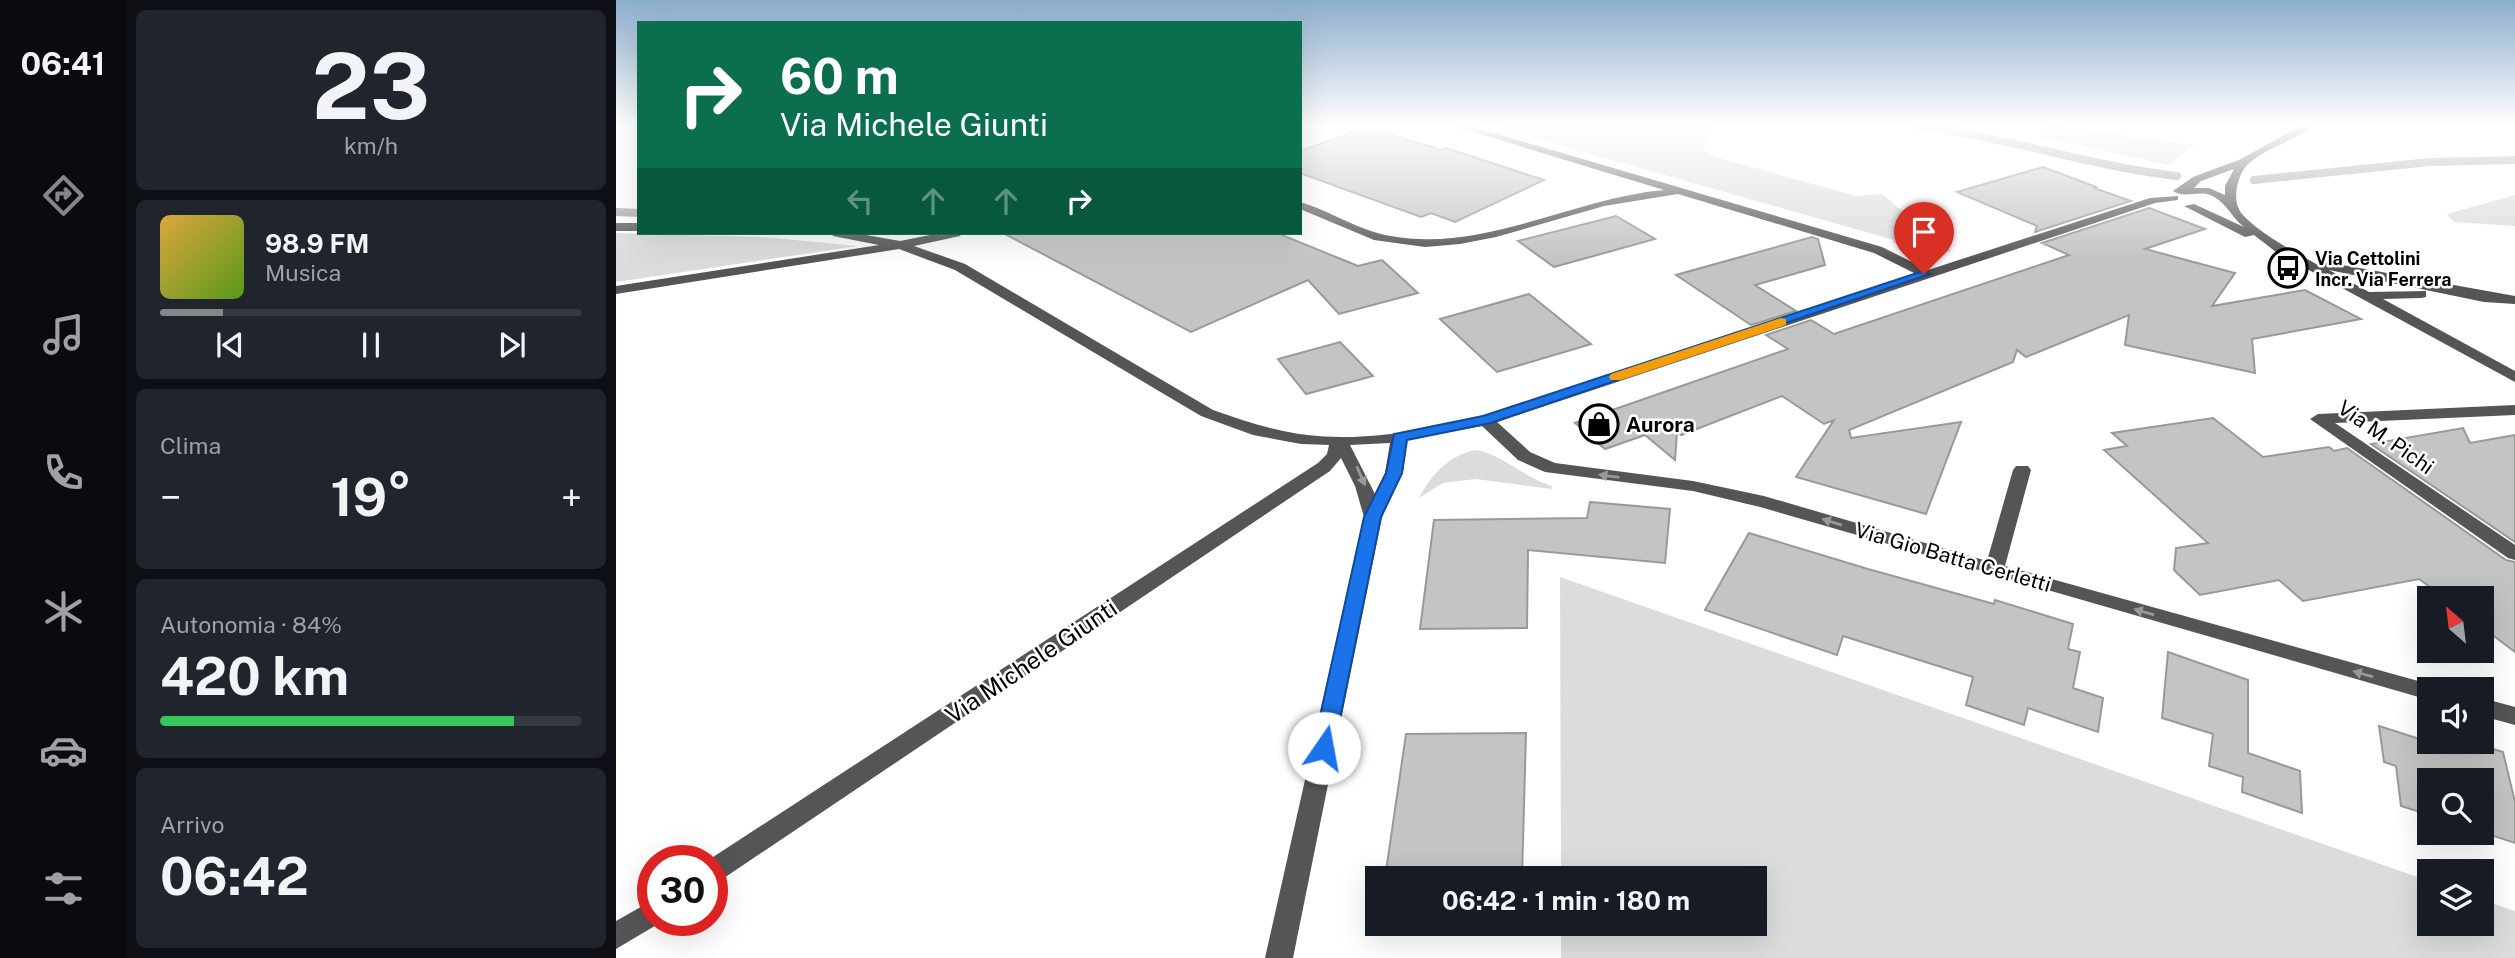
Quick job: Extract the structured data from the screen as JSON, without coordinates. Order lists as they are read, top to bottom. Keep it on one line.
{"streets":{"street":["Via M. Pichi","Via Gio Batta Cerletti","Via Michele Giunti"]},"one_way":["Via Gio Batta Cerletti"],"places":{"bus stop":["Via Cettolini Incr. Via Ferrera"],"shop":["Aurora"]},"north":"top left","page":{"tabs":"06:41","tile":[["23","km/h"],"Clima",["Autonomia · 84%","420 km"],["Arrivo","06:42"]],"turn":["60 m","Via Michele Giunti"],"song":["98.9 FM","Musica"],"heat":["−","19°","+"],"limit":"30","trip":"06:42 · 1 min · 180 m"}}
